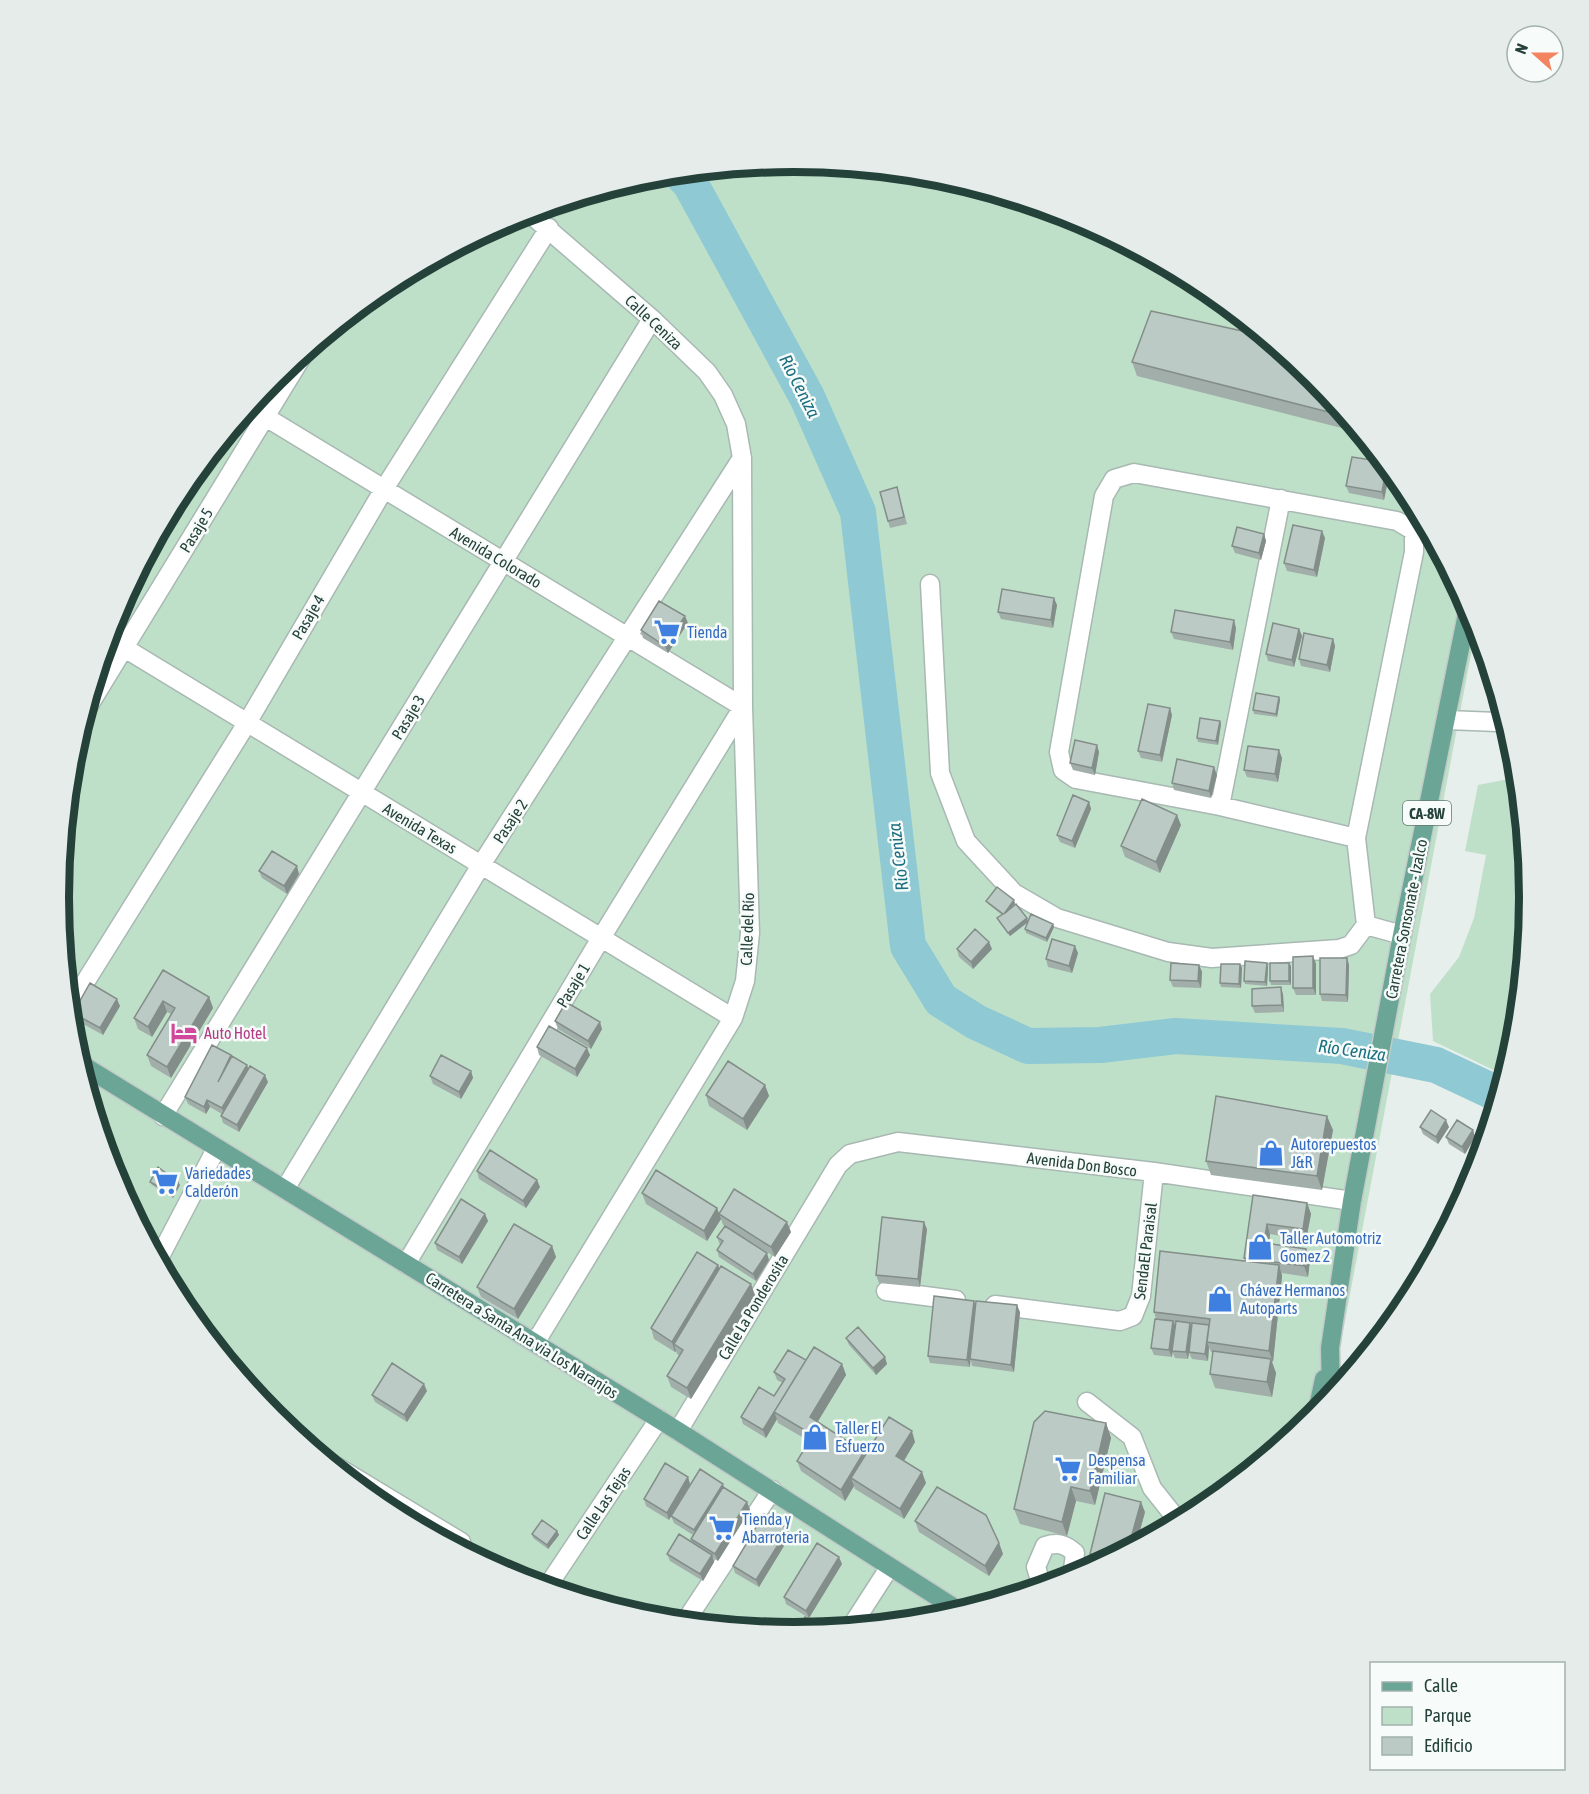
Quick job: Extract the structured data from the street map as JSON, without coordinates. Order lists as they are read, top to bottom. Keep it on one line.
{"streets":{"main road":["CA-8W","Carretera Sonsonate - Izalco","Carretera a Santa Ana via Los Naranjos"],"street":["Calle Ceniza","Pasaje 5","Avenida Colorado","Pasaje 4","Pasaje 3","Pasaje 2","Avenida Texas","Calle del Río","Pasaje 1","Avenida Don Bosco","SendaEl Paraisal","Calle La Ponderosita","Calle Las Tejas"]},"crossings":[["Calle Ceniza","Pasaje 4"],["Calle Ceniza","Pasaje 3"],["Calle Ceniza","Pasaje 2"],["Calle Ceniza","Calle del Río"],["Pasaje 5","Avenida Colorado"],["Pasaje 5","Avenida Texas"],["Avenida Colorado","Pasaje 4"],["Avenida Colorado","Pasaje 3"],["Avenida Colorado","Pasaje 2"],["Avenida Colorado","Calle del Río"],["Avenida Colorado","Pasaje 1"],["Pasaje 4","Avenida Texas"],["Pasaje 3","Avenida Texas"],["Pasaje 3","Carretera a Santa Ana via Los Naranjos"],["Pasaje 2","Avenida Texas"],["Pasaje 2","Calle del Río"],["Pasaje 2","Carretera a Santa Ana via Los Naranjos"],["Avenida Texas","Calle del Río"],["Avenida Texas","Pasaje 1"],["Carretera Sonsonate - Izalco","Avenida Don Bosco"],["Calle del Río","Pasaje 1"],["Calle del Río","Carretera a Santa Ana via Los Naranjos"],["Pasaje 1","Carretera a Santa Ana via Los Naranjos"],["Avenida Don Bosco","SendaEl Paraisal"],["Avenida Don Bosco","Calle La Ponderosita"],["Calle La Ponderosita","Carretera a Santa Ana via Los Naranjos"],["Carretera a Santa Ana via Los Naranjos","Calle Las Tejas"]],"water":["Río Ceniza"],"places":{"supermarket":["Tienda","Variedades Calderón","Despensa Familiar","Tienda y Abarroteria"],"hotel":["Auto Hotel"],"shop":["Autorepuestos J&R","Taller Automotriz Gomez 2","Chávez Hermanos Autoparts","Taller El Esfuerzo"]},"legend":["Calle","Parque","Edificio"],"north":"left"}
